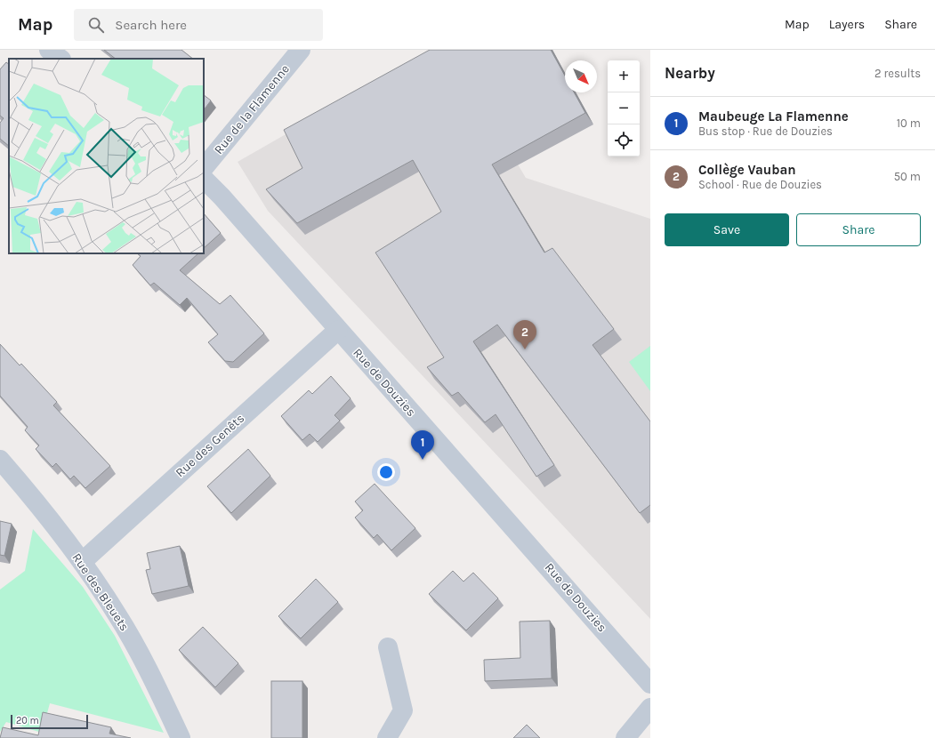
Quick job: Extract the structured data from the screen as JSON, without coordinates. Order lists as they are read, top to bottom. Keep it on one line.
{"streets":{"street":["Rue de la Flamenne","Rue de Douzies","Rue des Genêts","Rue des Bleuets"]},"crossings":[["Rue de Douzies","Rue des Genêts"],["Rue des Genêts","Rue des Bleuets"]],"scale_bar":"20 m","north":"bottom right","page":{"header":"Map","search":"Search here","nav":["Map","Layers","Share"],"heading":["Nearby","2 results"],"map_buttons":["+","−"],"list":[{"mark":"1","name":"Maubeuge La Flamenne","note":"Bus stop · Rue de Douzies","value":"10 m"},{"mark":"2","name":"Collège Vauban","note":"School · Rue de Douzies","value":"50 m"}],"buttons":["Save","Share"],"pins":["2","1"],"scale":"20 m"}}
